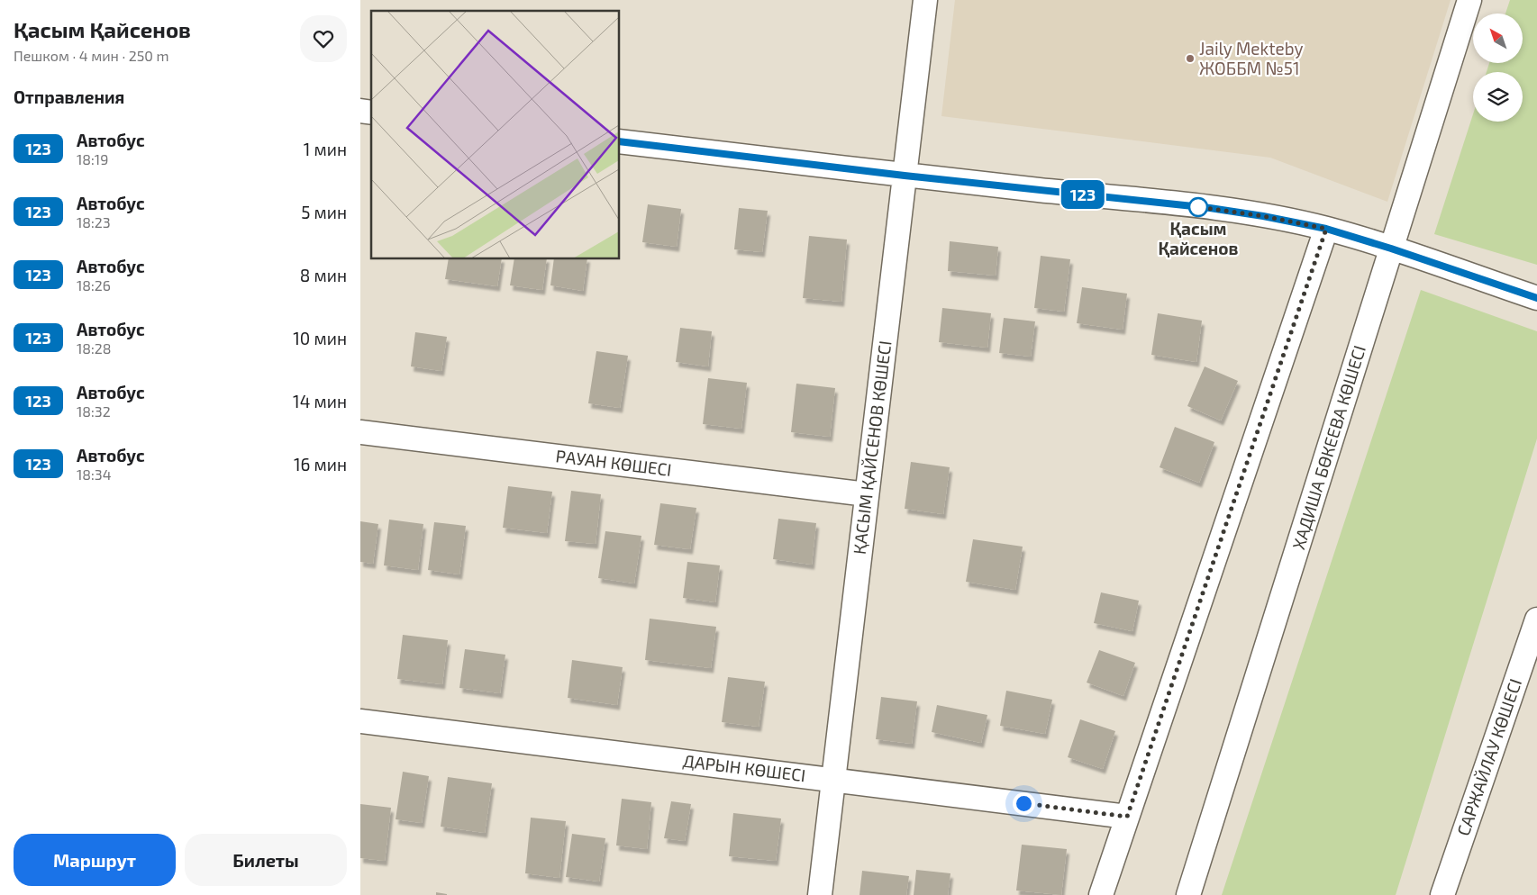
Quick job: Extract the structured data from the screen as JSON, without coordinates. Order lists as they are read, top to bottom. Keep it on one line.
{"streets":{"street":["ҚАСЫМ ҚАЙСЕНОВ КӨШЕСІ","ХАДИША БӨКЕЕВА КӨШЕСІ","РАУАН КӨШЕСІ","САРЖАЙЛАУ КӨШЕСІ","ДАРЫН КӨШЕСІ"]},"crossings":[["ҚАСЫМ ҚАЙСЕНОВ КӨШЕСІ","РАУАН КӨШЕСІ"],["ҚАСЫМ ҚАЙСЕНОВ КӨШЕСІ","ДАРЫН КӨШЕСІ"]],"places":["Jaily Mekteby ЖОББМ №51","Қасым Қайсенов"],"lines":["bus line 123"],"north":"top left","page":{"heading":[["Қасым Қайсенов","Пешком · 4 мин · 250 m"],"Отправления"],"on_map":"123","list":[{"mark":"123","name":"Автобус","note":"18:19","value":"1 мин"},{"mark":"123","name":"Автобус","note":"18:23","value":"5 мин"},{"mark":"123","name":"Автобус","note":"18:26","value":"8 мин"},{"mark":"123","name":"Автобус","note":"18:28","value":"10 мин"},{"mark":"123","name":"Автобус","note":"18:32","value":"14 мин"},{"mark":"123","name":"Автобус","note":"18:34","value":"16 мин"}],"buttons":["Маршрут","Билеты"]}}
